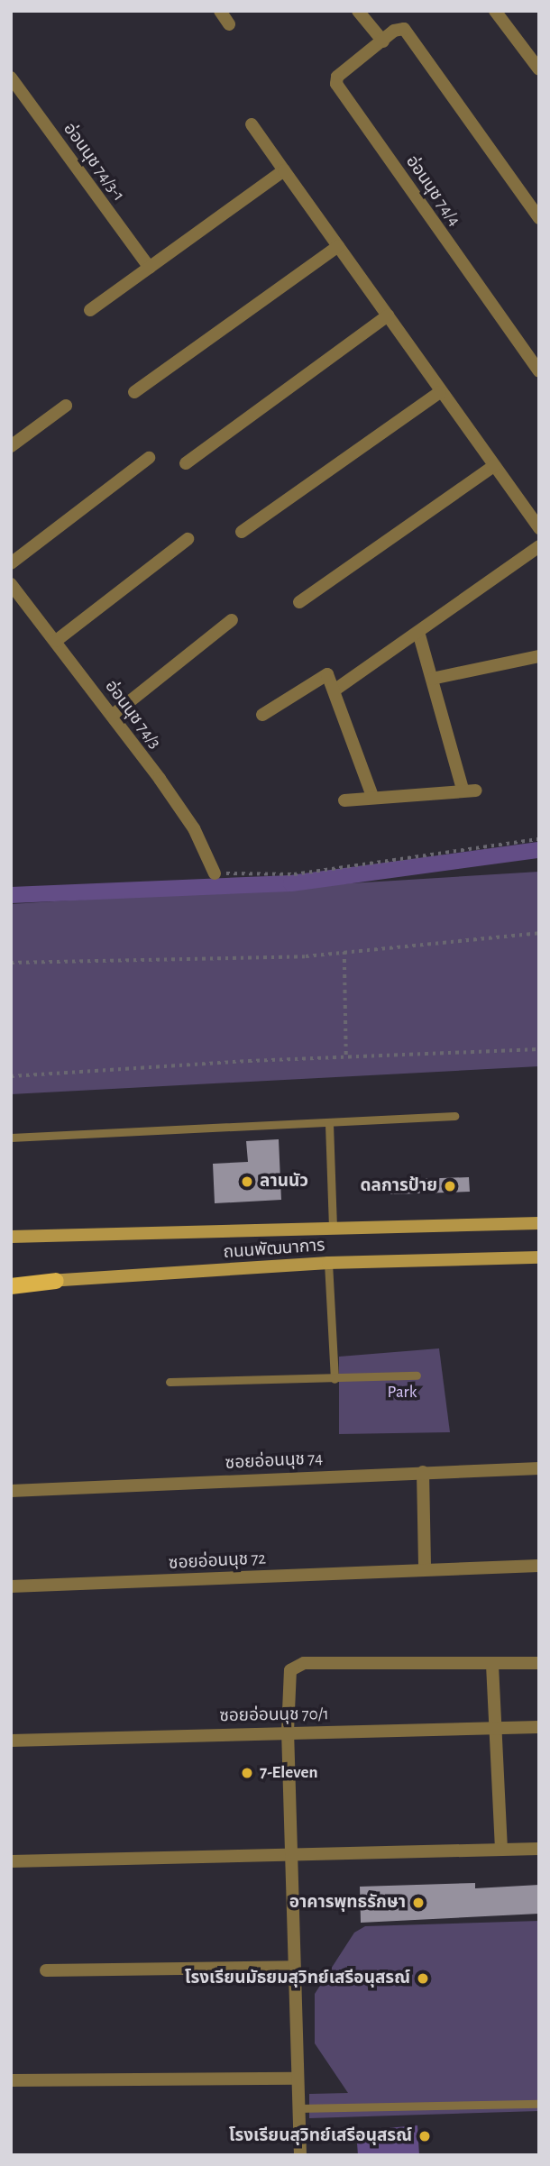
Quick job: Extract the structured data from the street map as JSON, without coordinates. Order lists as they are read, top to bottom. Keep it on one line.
{"streets":{"main road":["ถนนพัฒนาการ"],"street":["อ่อนนุช 74/3-1","อ่อนนุช 74/4","อ่อนนุช 74/3","ซอยอ่อนนุช 74","ซอยอ่อนนุช 72","ซอยอ่อนนุช 70/1"]},"parks":["Park"],"places":["ลานนัว","ดลการป้าย","7-Eleven","อาคารพุทธรักษา","โรงเรียนมัธยมสุวิทย์เสรีอนุสรณ์","โรงเรียนสุวิทย์เสรีอนุสรณ์"]}
